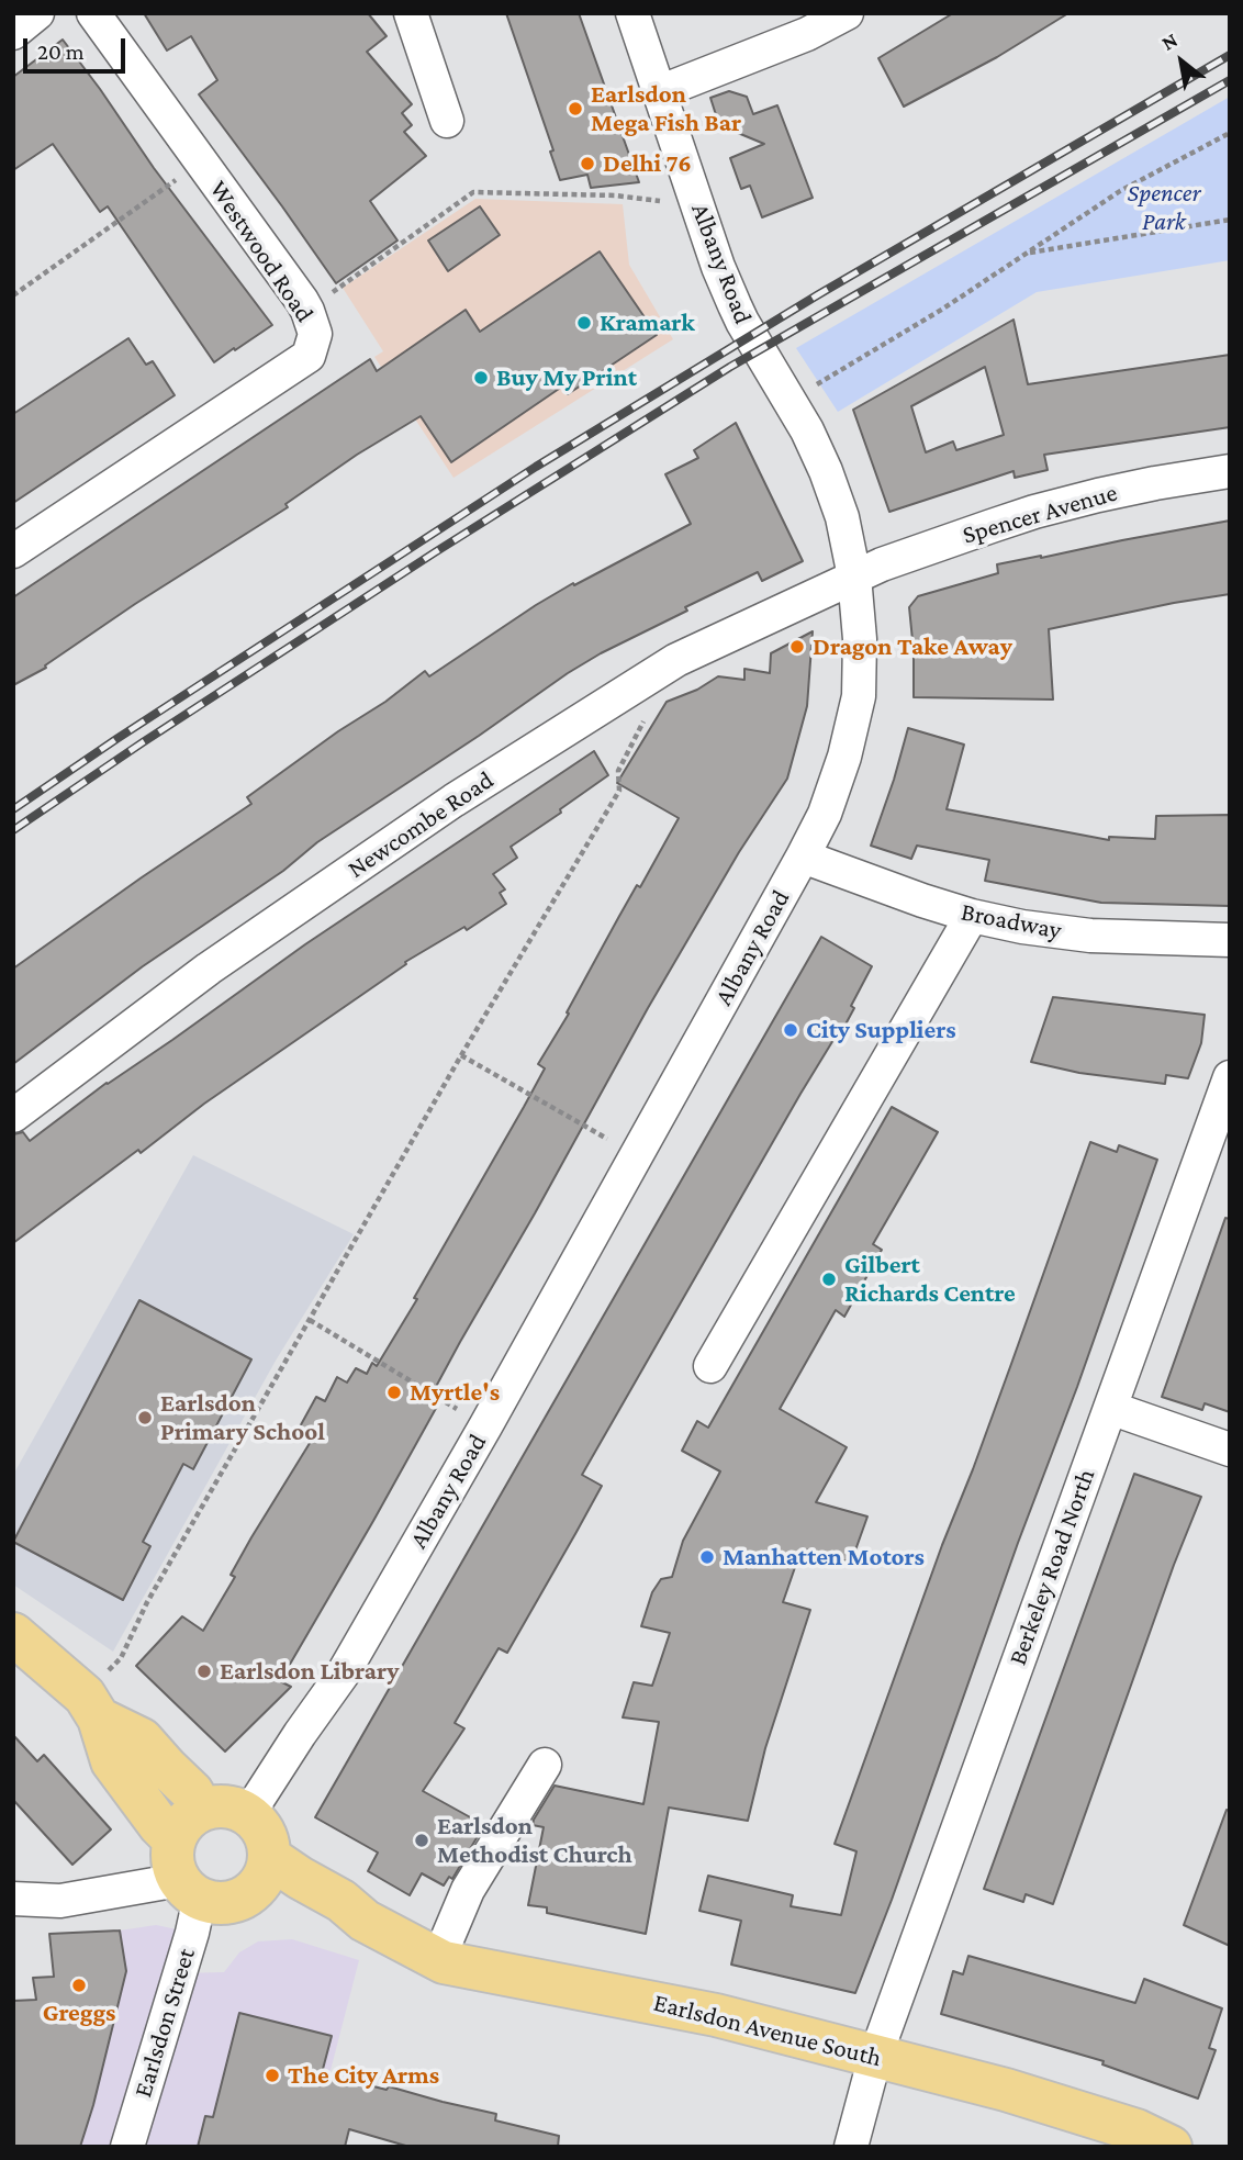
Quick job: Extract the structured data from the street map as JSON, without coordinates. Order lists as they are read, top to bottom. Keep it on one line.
{"streets":{"main road":["Earlsdon Avenue South"],"street":["Westwood Road","Albany Road","Spencer Avenue","Newcombe Road","Broadway","Berkeley Road North","Earlsdon Street"]},"crossings":[["Albany Road","Spencer Avenue"],["Albany Road","Newcombe Road"],["Albany Road","Broadway"],["Albany Road","Earlsdon Street"],["Albany Road","Earlsdon Avenue South"],["Spencer Avenue","Newcombe Road"],["Berkeley Road North","Earlsdon Avenue South"],["Earlsdon Street","Earlsdon Avenue South"]],"parks":["Spencer Park"],"places":["Earlsdon Mega Fish Bar","Delhi 76","Kramark","Buy My Print","Dragon Take Away","City Suppliers","Gilbert Richards Centre","Myrtle's","Earlsdon Primary School","Manhatten Motors","Earlsdon Library","Earlsdon Methodist Church","Greggs","The City Arms"],"scale_bar":"20 m","north":"top left"}
